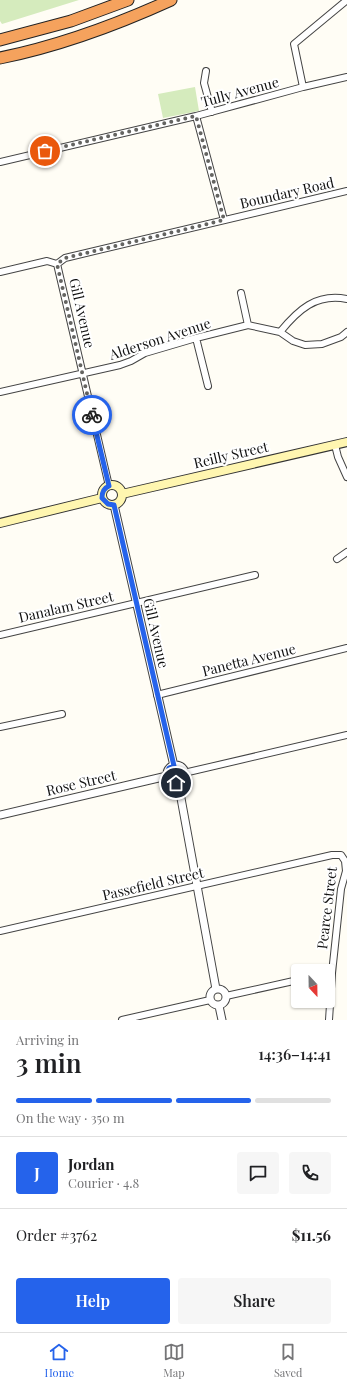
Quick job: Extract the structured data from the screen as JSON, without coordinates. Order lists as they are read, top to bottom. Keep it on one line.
{"streets":{"main road":["Reilly Street"],"street":["Tully Avenue","Boundary Road","Gill Avenue","Alderson Avenue","Danalam Street","Panetta Avenue","Rose Street","Passefield Street","Pearce Street"]},"crossings":[["Boundary Road","Gill Avenue"],["Gill Avenue","Alderson Avenue"],["Gill Avenue","Reilly Street"],["Gill Avenue","Danalam Street"],["Gill Avenue","Panetta Avenue"],["Gill Avenue","Rose Street"],["Passefield Street","Pearce Street"]],"north":"bottom","page":{"heading":["3 min","Arriving in","14:36–14:41"],"panel":["Jordan","Courier · 4.8","Order #3762","$11.56"],"bar":"On the way · 350 m","round":"J","buttons":["Help","Share"],"tabs":["Home","Map","Saved"]}}
